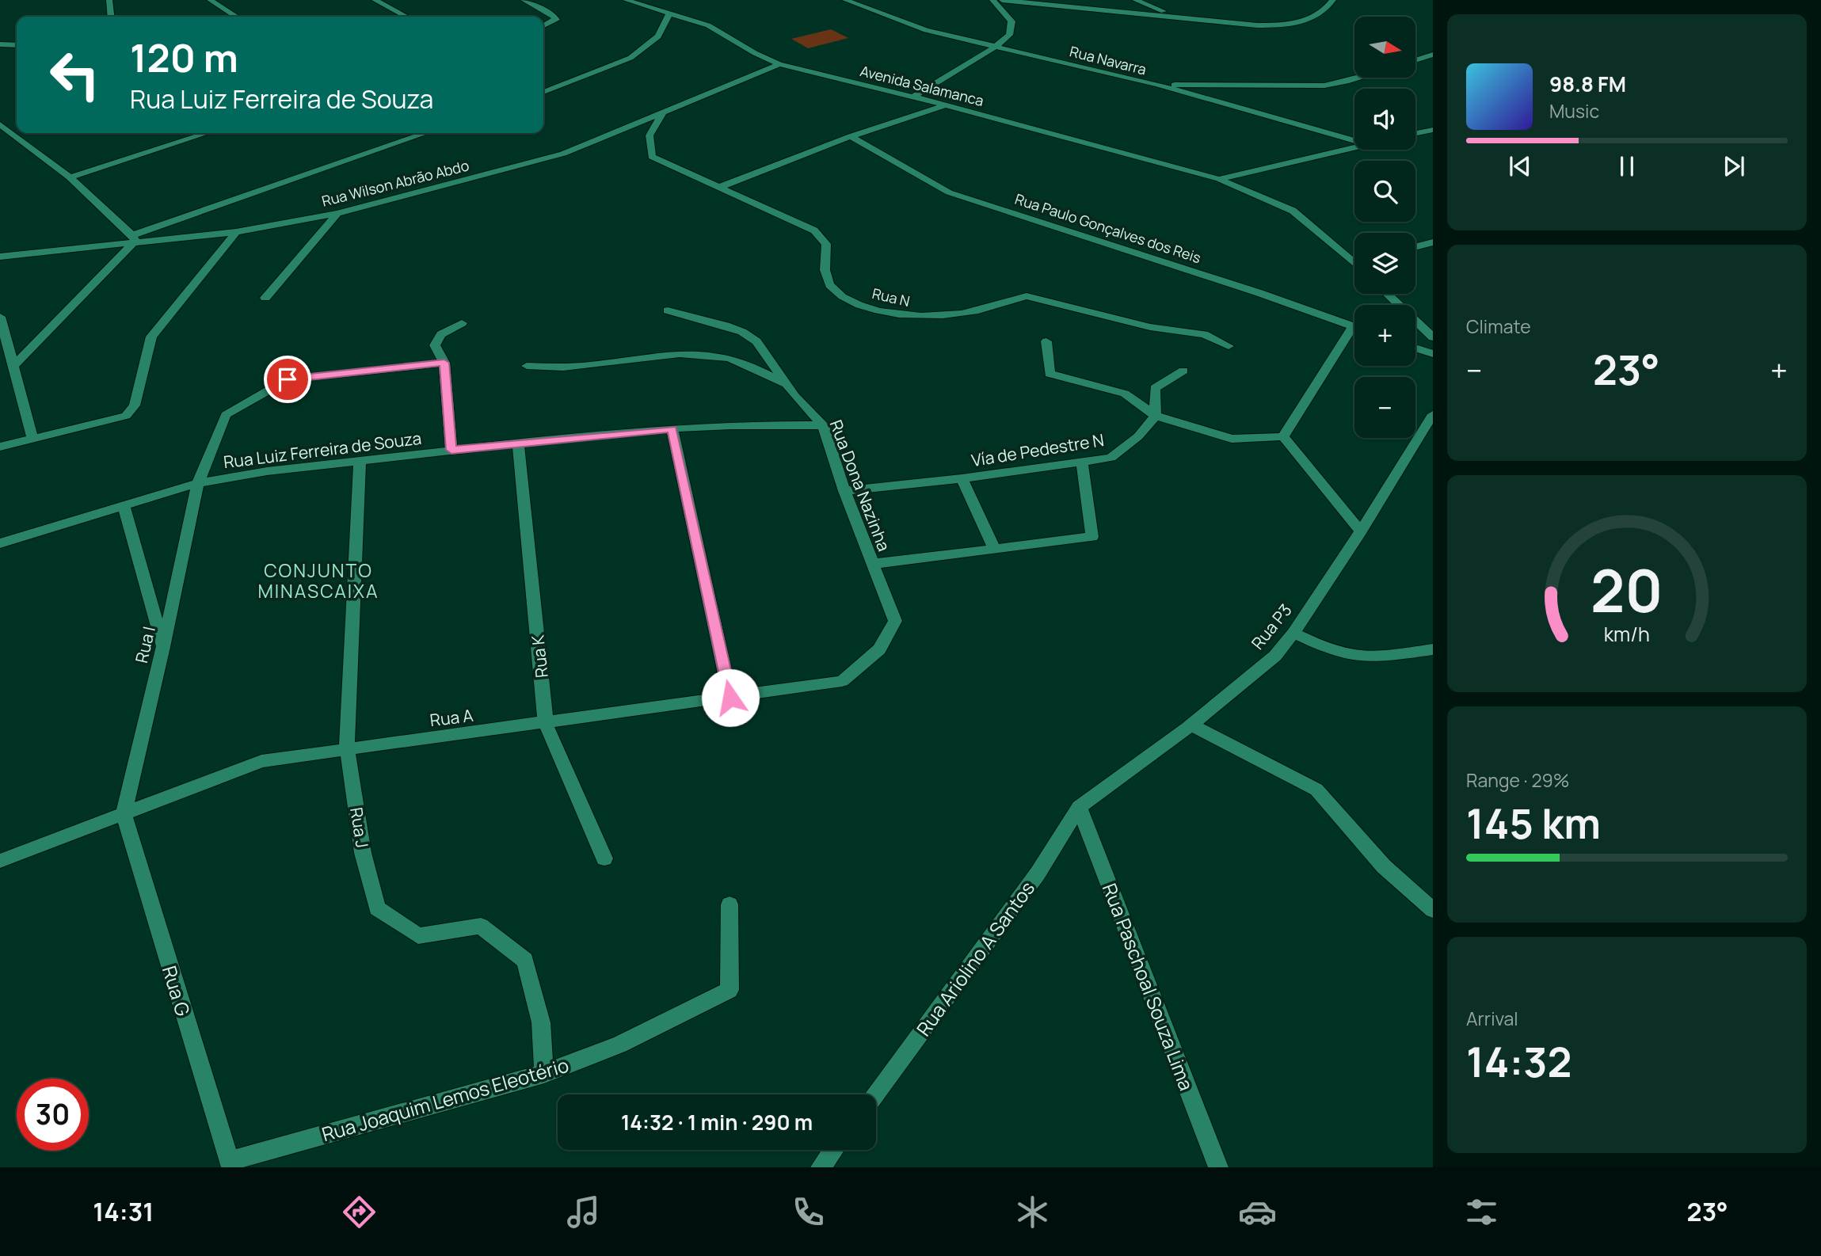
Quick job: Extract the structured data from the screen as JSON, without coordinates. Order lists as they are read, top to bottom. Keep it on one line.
{"streets":{"street":["Rua Navarra","Avenida Salamanca","Rua Wilson Abrão Abdo","Rua Paulo Gonçalves dos Reis","Rua N","Rua Luiz Ferreira de Souza","Vía de Pedestre N","Rua Dona Nazinha","Rua P3","Rua I","Rua K","Rua A","Rua J","Rua Ariolino A Santos","Rua Paschoal Souza Lima","Rua G","Rua Joaquim Lemos Eleotério"]},"crossings":[["Avenida Salamanca","Rua Wilson Abrão Abdo"],["Rua Wilson Abrão Abdo","Rua N"],["Rua Luiz Ferreira de Souza","Rua Dona Nazinha"],["Rua Luiz Ferreira de Souza","Rua I"],["Rua Luiz Ferreira de Souza","Rua K"],["Rua Luiz Ferreira de Souza","Rua J"],["Vía de Pedestre N","Rua Dona Nazinha"],["Rua Dona Nazinha","Rua A"],["Rua P3","Rua Ariolino A Santos"],["Rua P3","Rua Paschoal Souza Lima"],["Rua I","Rua A"],["Rua I","Rua G"],["Rua K","Rua A"],["Rua A","Rua J"],["Rua A","Rua G"],["Rua J","Rua Joaquim Lemos Eleotério"],["Rua Ariolino A Santos","Rua Paschoal Souza Lima"],["Rua G","Rua Joaquim Lemos Eleotério"]],"districts":["CONJUNTO MINASCAIXA"],"north":"right","page":{"map_buttons":["+","−"],"turn":["120 m","Rua Luiz Ferreira de Souza"],"song":["98.8 FM","Music"],"tile":["Climate",["Range · 29%","145 km"],["Arrival","14:32"]],"heat":["−","23°","+"],"limit":"30","trip":"14:32 · 1 min · 290 m","tabs":["14:31","23°"],"gauge":["20","km/h"]}}
